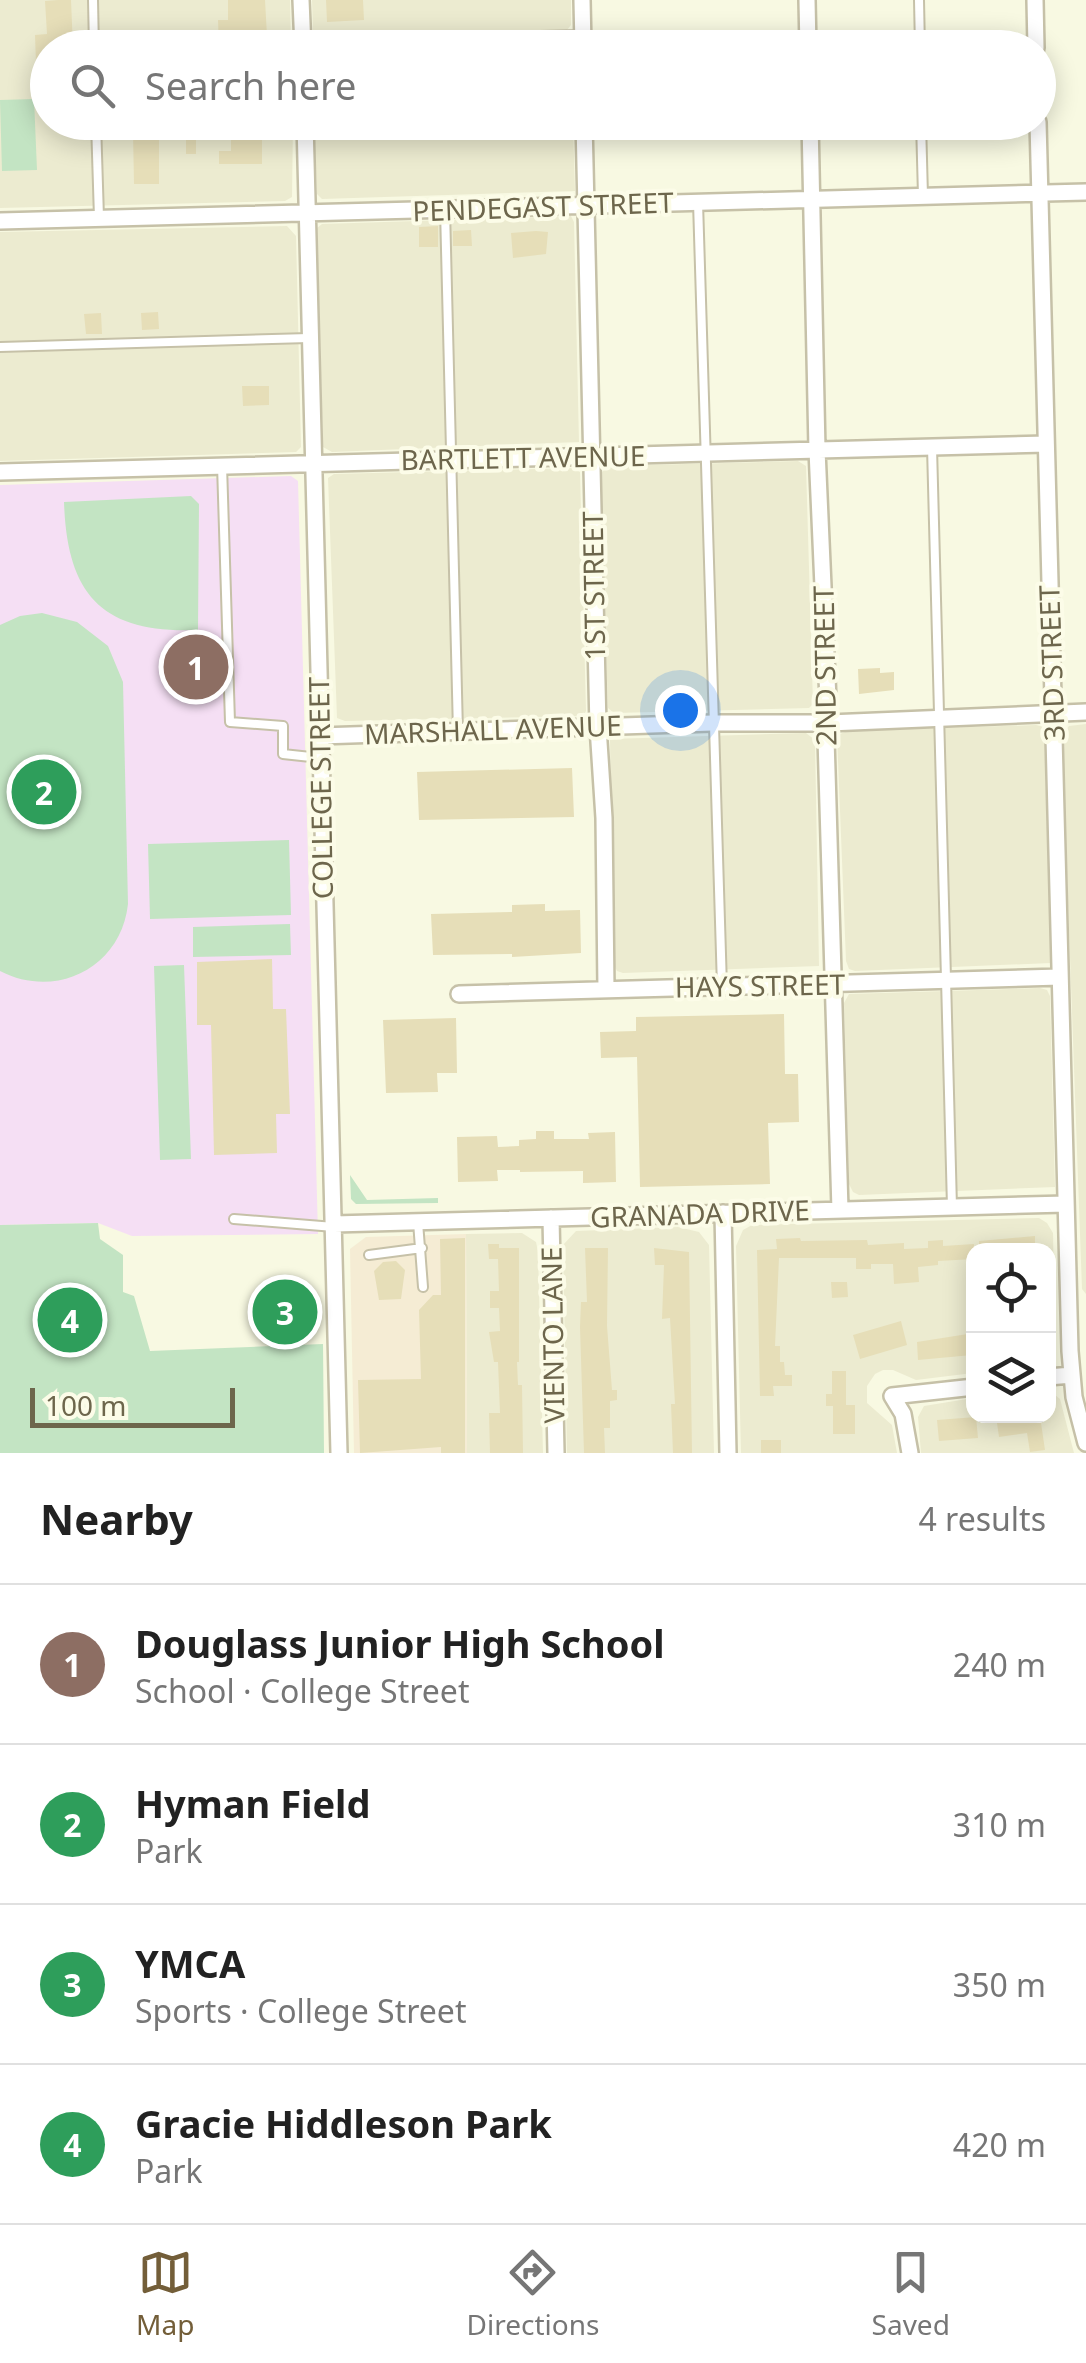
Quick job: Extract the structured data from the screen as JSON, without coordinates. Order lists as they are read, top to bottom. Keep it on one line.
{"streets":{"street":["PENDEGAST STREET","BARTLETT AVENUE","1ST STREET","3RD STREET","2ND STREET","MARSHALL AVENUE","COLLEGE STREET","HAYS STREET","GRANADA DRIVE","VIENTO LANE"]},"crossings":[["PENDEGAST STREET","1ST STREET"],["PENDEGAST STREET","3RD STREET"],["PENDEGAST STREET","2ND STREET"],["PENDEGAST STREET","COLLEGE STREET"],["BARTLETT AVENUE","1ST STREET"],["BARTLETT AVENUE","3RD STREET"],["BARTLETT AVENUE","2ND STREET"],["BARTLETT AVENUE","COLLEGE STREET"],["1ST STREET","MARSHALL AVENUE"],["1ST STREET","HAYS STREET"],["3RD STREET","MARSHALL AVENUE"],["3RD STREET","HAYS STREET"],["3RD STREET","GRANADA DRIVE"],["2ND STREET","MARSHALL AVENUE"],["2ND STREET","HAYS STREET"],["2ND STREET","GRANADA DRIVE"],["MARSHALL AVENUE","COLLEGE STREET"],["COLLEGE STREET","GRANADA DRIVE"],["GRANADA DRIVE","VIENTO LANE"]],"scale_bar":"100 m","page":{"search":"Search here","pins":["1","2","3","4"],"scale":"100 m","heading":["Nearby","4 results"],"list":[{"mark":"1","name":"Douglass Junior High School","note":"School · College Street","value":"240 m"},{"mark":"2","name":"Hyman Field","note":"Park","value":"310 m"},{"mark":"3","name":"YMCA","note":"Sports · College Street","value":"350 m"},{"mark":"4","name":"Gracie Hiddleson Park","note":"Park","value":"420 m"}],"nav":["Map","Directions","Saved"]}}
